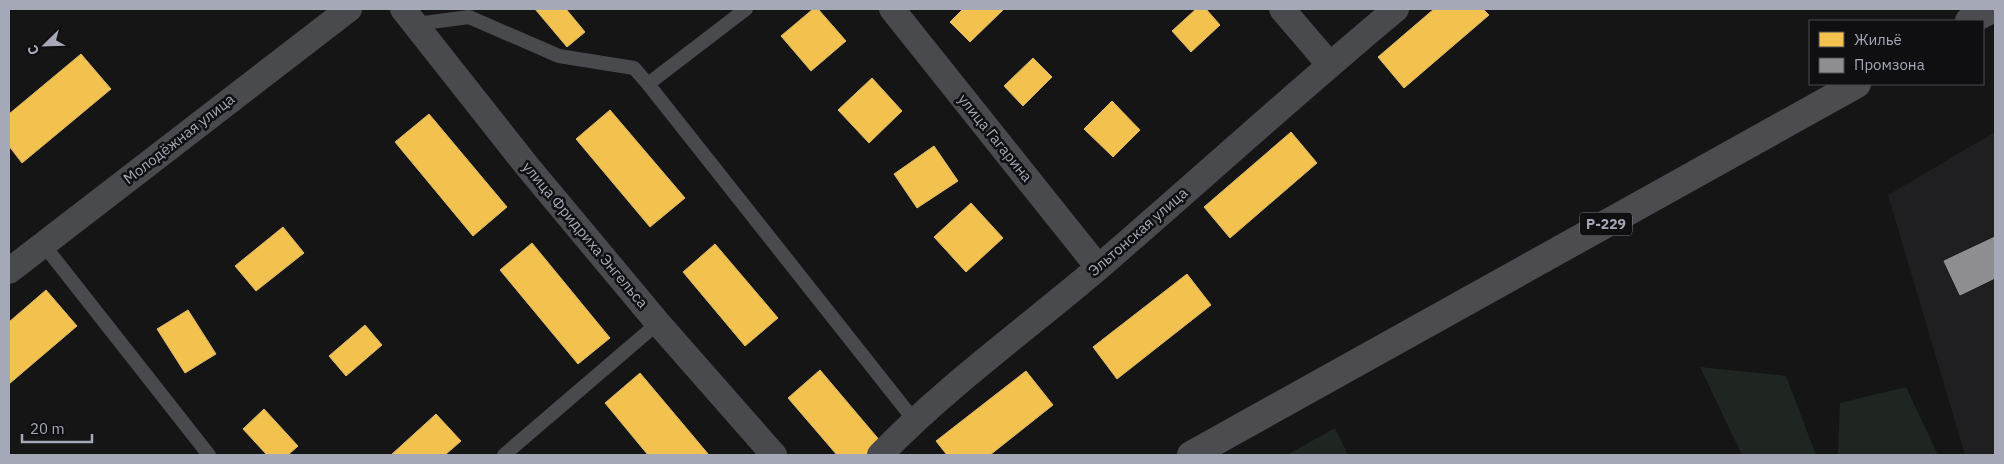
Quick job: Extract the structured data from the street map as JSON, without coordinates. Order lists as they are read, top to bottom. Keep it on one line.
{"streets":{"main road":["Р-229"],"street":["улица Гагарина","Молодёжная улица","Эльтонская улица","улица Фридриха Энгельса"]},"crossings":[["улица Гагарина","Эльтонская улица"]],"legend":["Жильё","Промзона"],"scale_bar":"20 m","north":"bottom left"}
